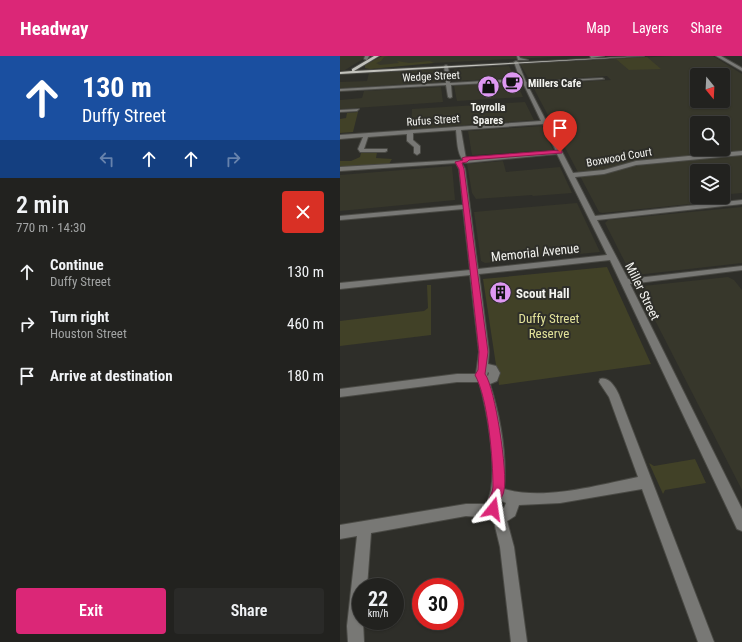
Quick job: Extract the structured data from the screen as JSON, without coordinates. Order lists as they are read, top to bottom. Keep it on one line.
{"streets":{"street":["Wedge Street","Rufus Street","Boxwood Court","Memorial Avenue","Miller Street"]},"crossings":[["Wedge Street","Miller Street"],["Rufus Street","Miller Street"],["Boxwood Court","Miller Street"],["Memorial Avenue","Miller Street"]],"parks":["Duffy Street Reserve"],"places":{"cafe":["Millers Cafe"],"shop":["Toyrolla Spares"],"building":["Scout Hall"]},"north":"bottom","page":{"header":"Headway","nav":["Map","Layers","Share"],"turn":["130 m","Duffy Street"],"heading":["2 min","770 m · 14:30"],"list":[{"name":"Continue","note":"Duffy Street","value":"130 m"},{"name":"Turn right","note":"Houston Street","value":"460 m"},{"name":"Arrive at destination","value":"180 m"}],"speed":"22 km/h","limit":"30","buttons":["Exit","Share"]}}
